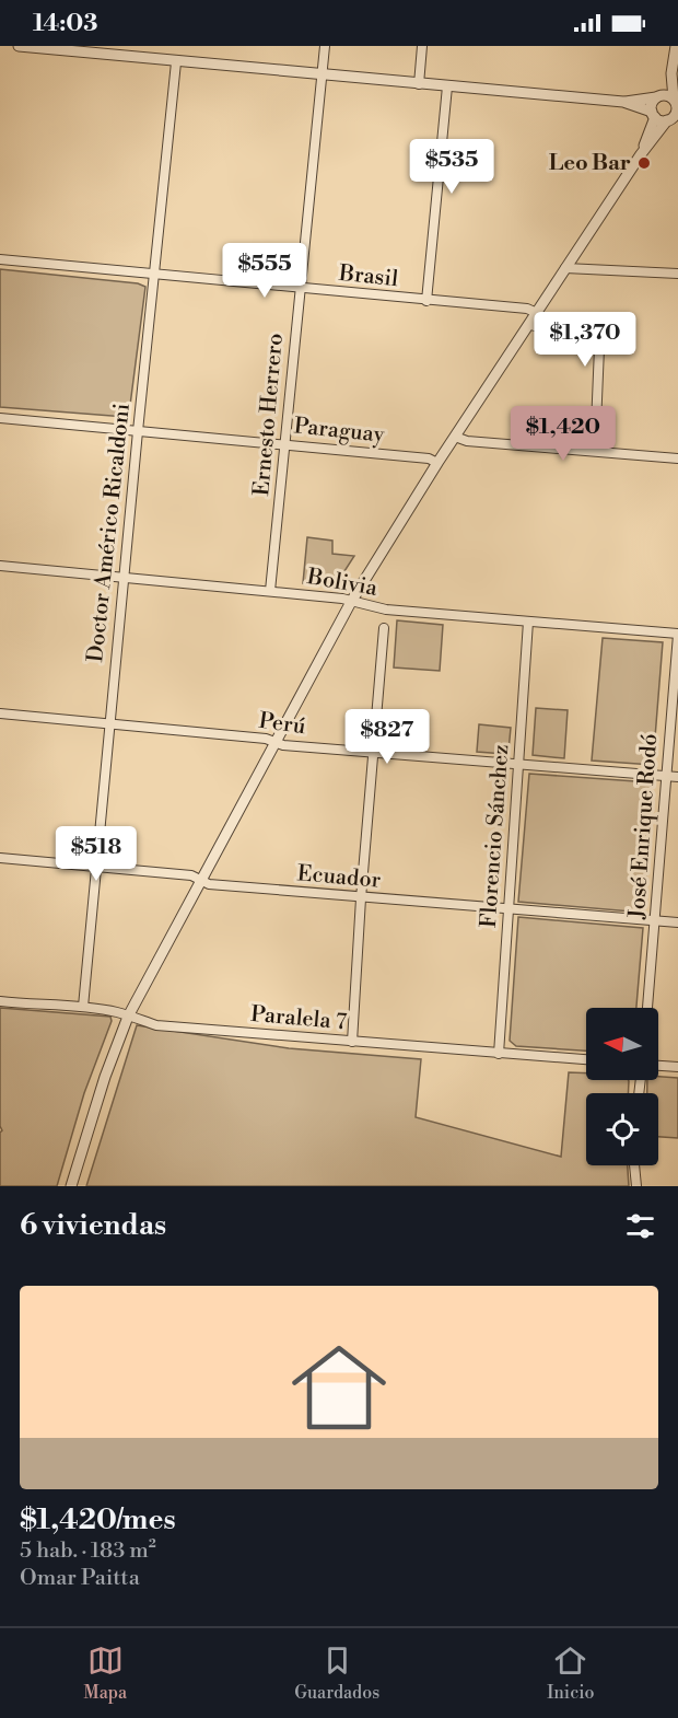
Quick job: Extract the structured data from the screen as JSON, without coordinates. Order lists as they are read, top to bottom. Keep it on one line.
{"streets":{"street":["Brasil","Ernesto Herrero","Paraguay","Doctor Américo Ricaldoni","Bolivia","Perú","José Enrique Rodó","Florencio Sánchez","Ecuador","Paralela 7"]},"crossings":[["Brasil","Ernesto Herrero"],["Brasil","Doctor Américo Ricaldoni"],["Ernesto Herrero","Paraguay"],["Ernesto Herrero","Bolivia"],["Paraguay","Doctor Américo Ricaldoni"],["Doctor Américo Ricaldoni","Bolivia"],["Doctor Américo Ricaldoni","Perú"],["Doctor Américo Ricaldoni","Ecuador"],["Doctor Américo Ricaldoni","Paralela 7"],["Bolivia","José Enrique Rodó"],["Bolivia","Florencio Sánchez"],["Perú","José Enrique Rodó"],["Perú","Florencio Sánchez"],["José Enrique Rodó","Ecuador"],["Florencio Sánchez","Ecuador"],["Florencio Sánchez","Paralela 7"]],"places":["Leo Bar"],"north":"left","page":{"status":"14:03","price":["$535","$555","$1,370","$1,420","$827","$518"],"heading":"6 viviendas","list":[{"name":"$1,420/mes","note":"5 hab. · 183 m² · Omar Paitta"}],"tabs":["Mapa","Guardados","Inicio"]}}
